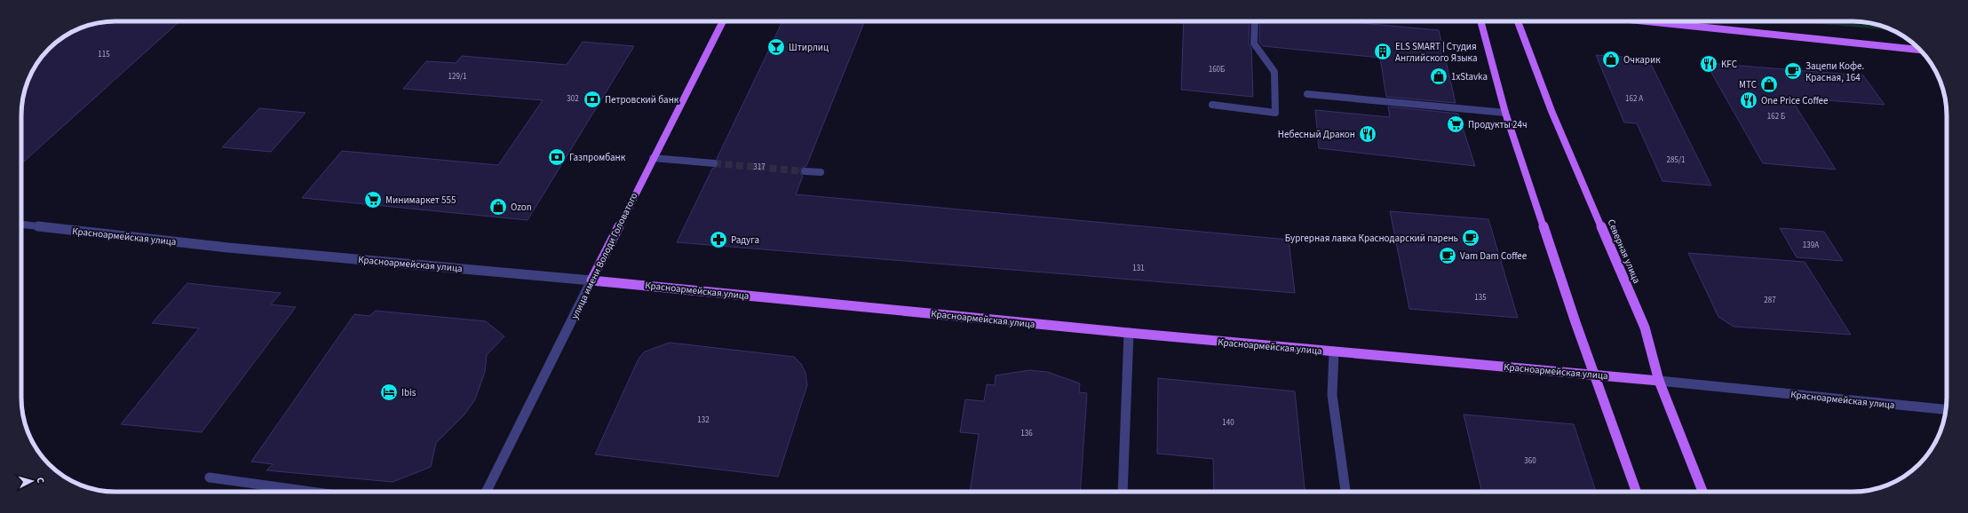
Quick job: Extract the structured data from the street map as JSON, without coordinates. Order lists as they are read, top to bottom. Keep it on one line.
{"streets":{"main road":["Красноармейская улица","Северная улица","улица имени Володи Головатого"]},"crossings":[["Красноармейская улица","Северная улица"],["Красноармейская улица","улица имени Володи Головатого"]],"places":{"bar":["Штирлиц"],"building":["ELS SMART | Студия Английского Языка"],"shop":["Очкарик","1xStavka","МТС","Ozon"],"restaurant":["KFC","One Price Coffee","Небесный Дракон"],"cafe":["Зацепи Кофе. Красная, 164","Бургерная лавка Краснодарский парень","Vam Dam Coffee"],"bank":["Петровский банк","Газпромбанк"],"supermarket":["Продукты 24ч","Минимаркет 555"],"pharmacy":["Радуга"],"hotel":["Ibis"]},"house_numbers":["115","160Б","129/1","302","162 А","162 Б","285/1","317","139А","131","135","287","132","140","136","360"],"north":"right"}
